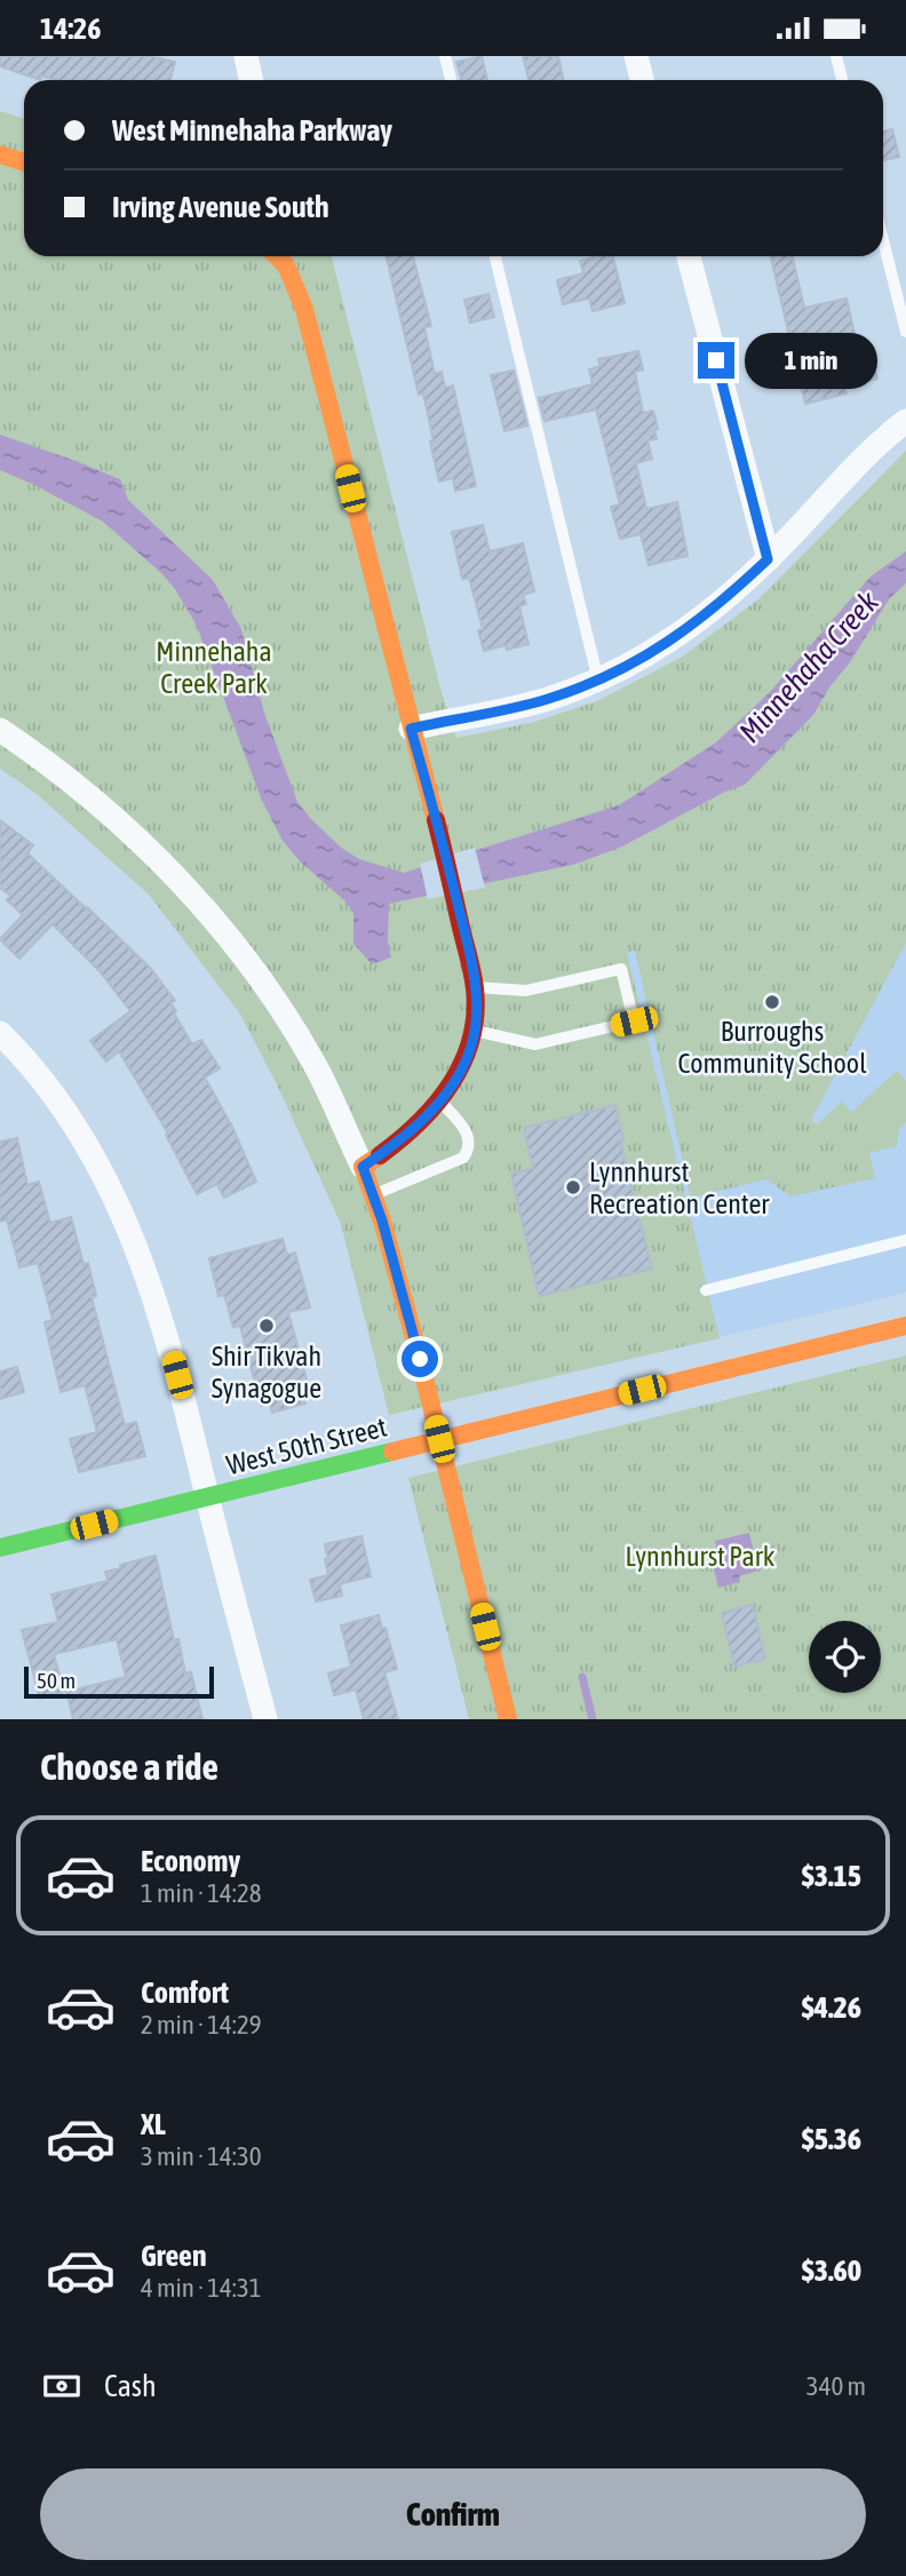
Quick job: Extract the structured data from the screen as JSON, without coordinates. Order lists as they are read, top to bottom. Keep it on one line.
{"streets":{"street":["West 50th Street"]},"water":["Minnehaha Creek"],"parks":["Minnehaha Creek Park","Lynnhurst Park"],"places":["Burroughs Community School","Lynnhurst Recreation Center","Shir Tikvah Synagogue"],"scale_bar":"50 m","page":{"status":"14:26","banner":["West Minnehaha Parkway","Irving Avenue South"],"bubble":"1 min","scale":"50 m","heading":"Choose a ride","list":[{"name":"Economy","note":"1 min · 14:28","value":"$3.15"},{"name":"Comfort","note":"2 min · 14:29","value":"$4.26"},{"name":"XL","note":"3 min · 14:30","value":"$5.36"},{"name":"Green","note":"4 min · 14:31","value":"$3.60"}],"pay":["Cash","340 m"],"buttons":"Confirm"}}
